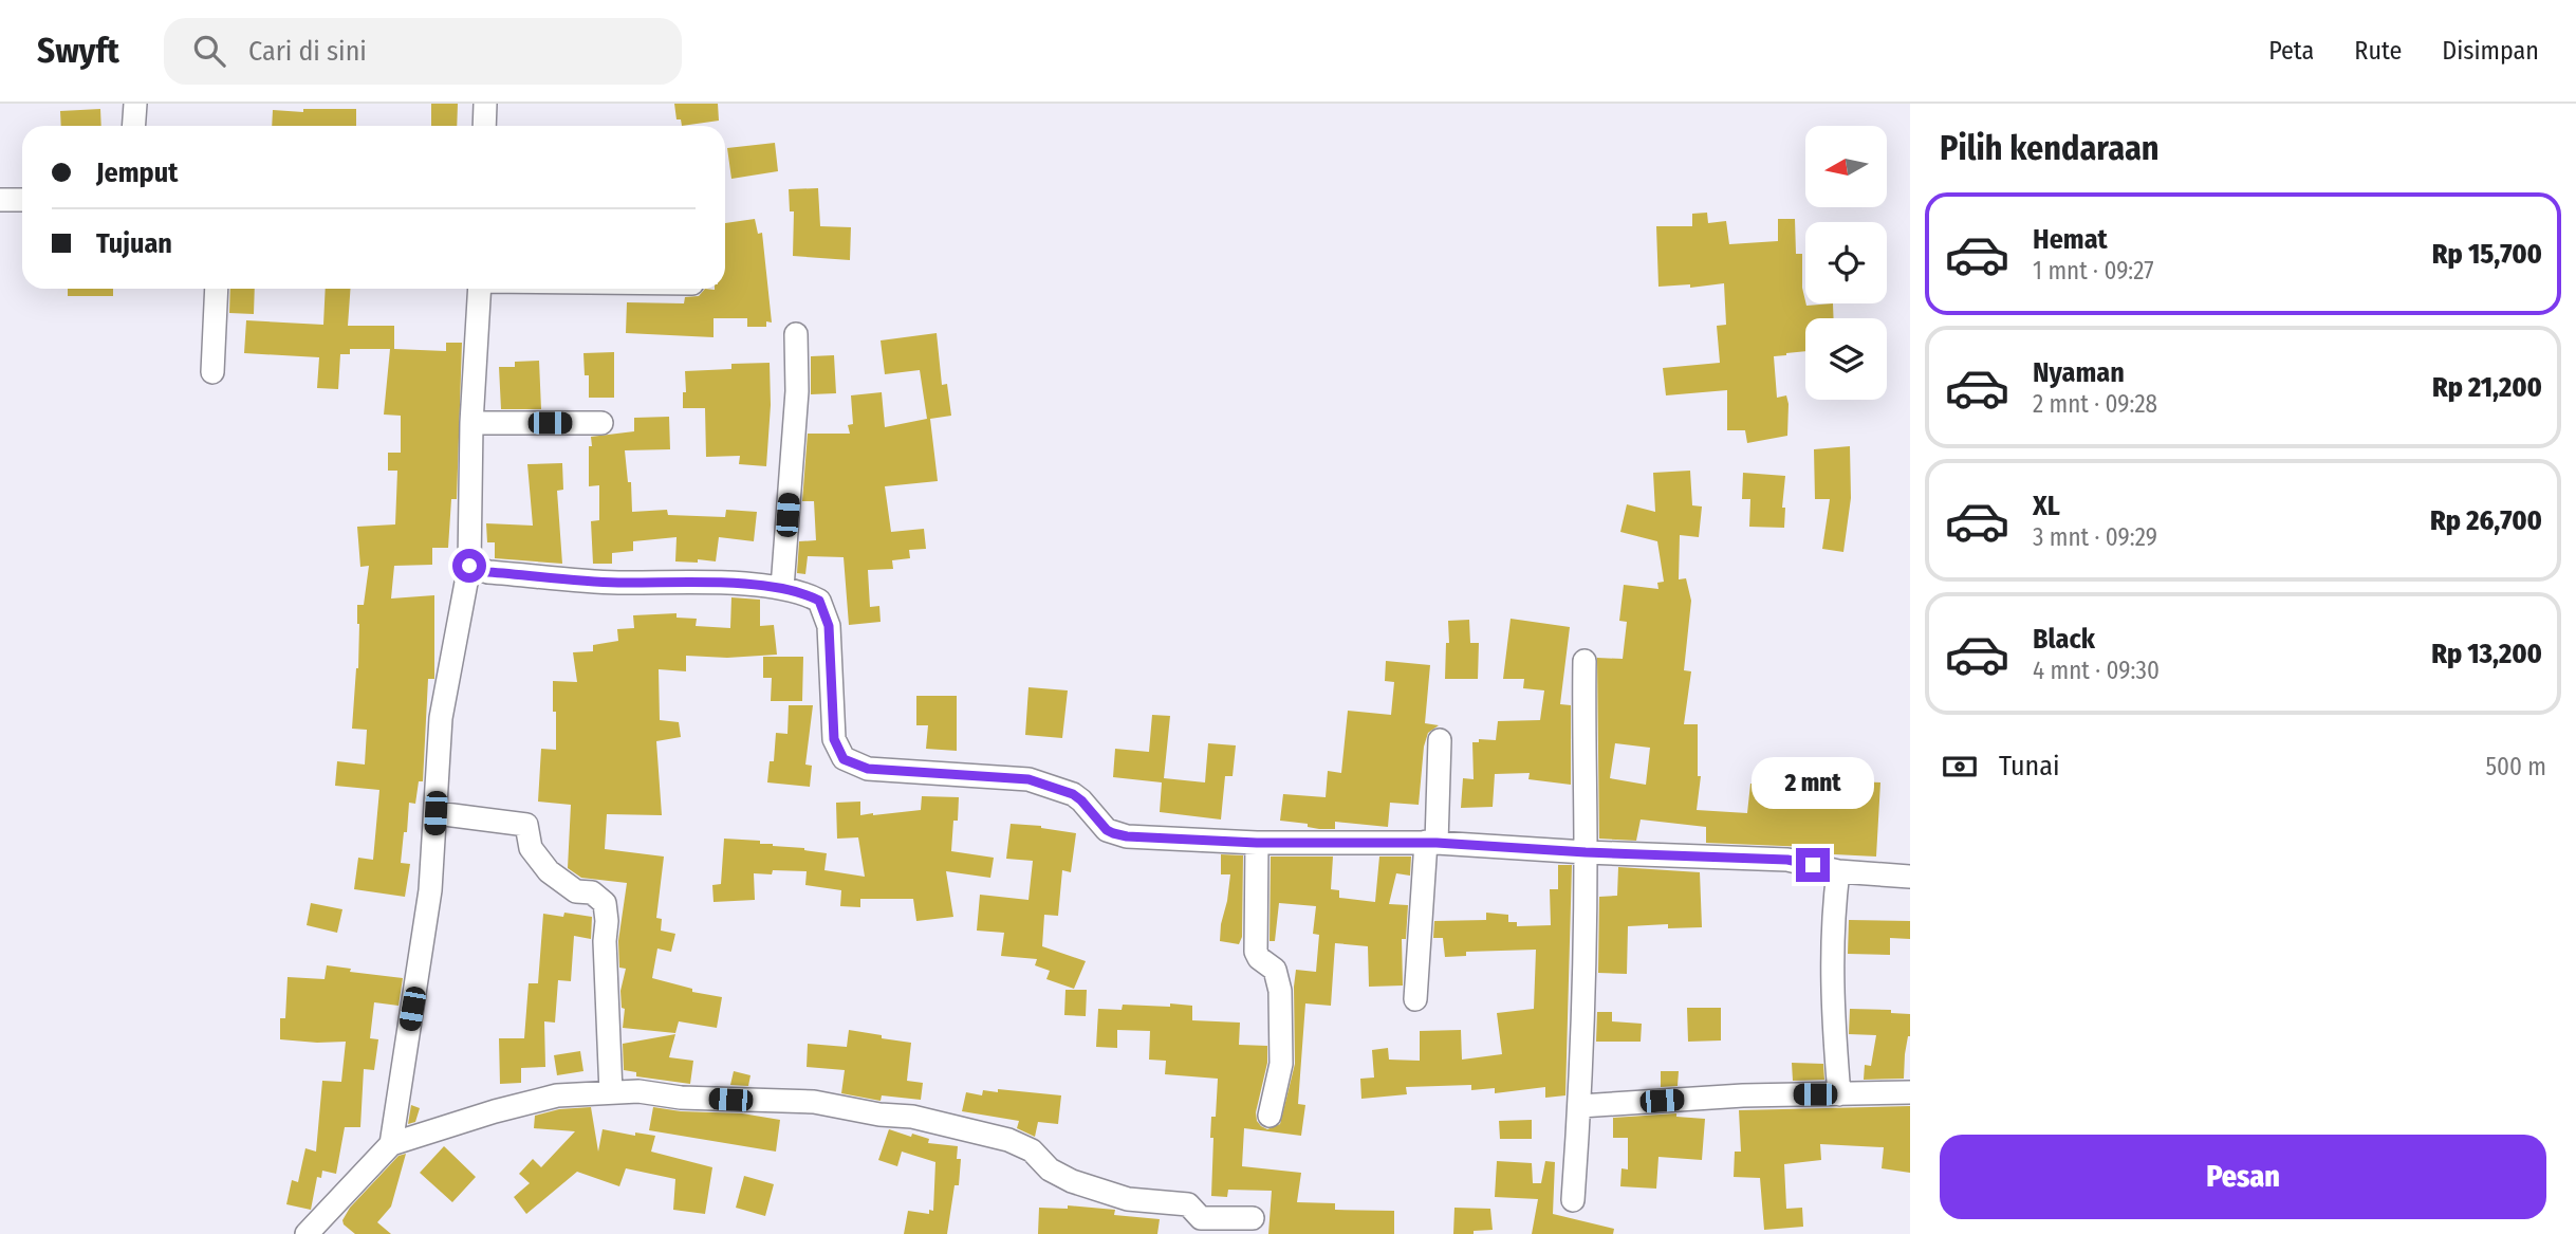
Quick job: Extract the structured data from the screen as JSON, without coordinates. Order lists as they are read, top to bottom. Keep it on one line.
{"north":"left","page":{"header":"Swyft","search":"Cari di sini","nav":["Peta","Rute","Disimpan"],"heading":"Pilih kendaraan","banner":["Jemput","Tujuan"],"list":[{"name":"Hemat","note":"1 mnt · 09:27","value":"Rp 15,700"},{"name":"Nyaman","note":"2 mnt · 09:28","value":"Rp 21,200"},{"name":"XL","note":"3 mnt · 09:29","value":"Rp 26,700"},{"name":"Black","note":"4 mnt · 09:30","value":"Rp 13,200"}],"pay":["Tunai","500 m"],"bubble":"2 mnt","buttons":"Pesan"}}
